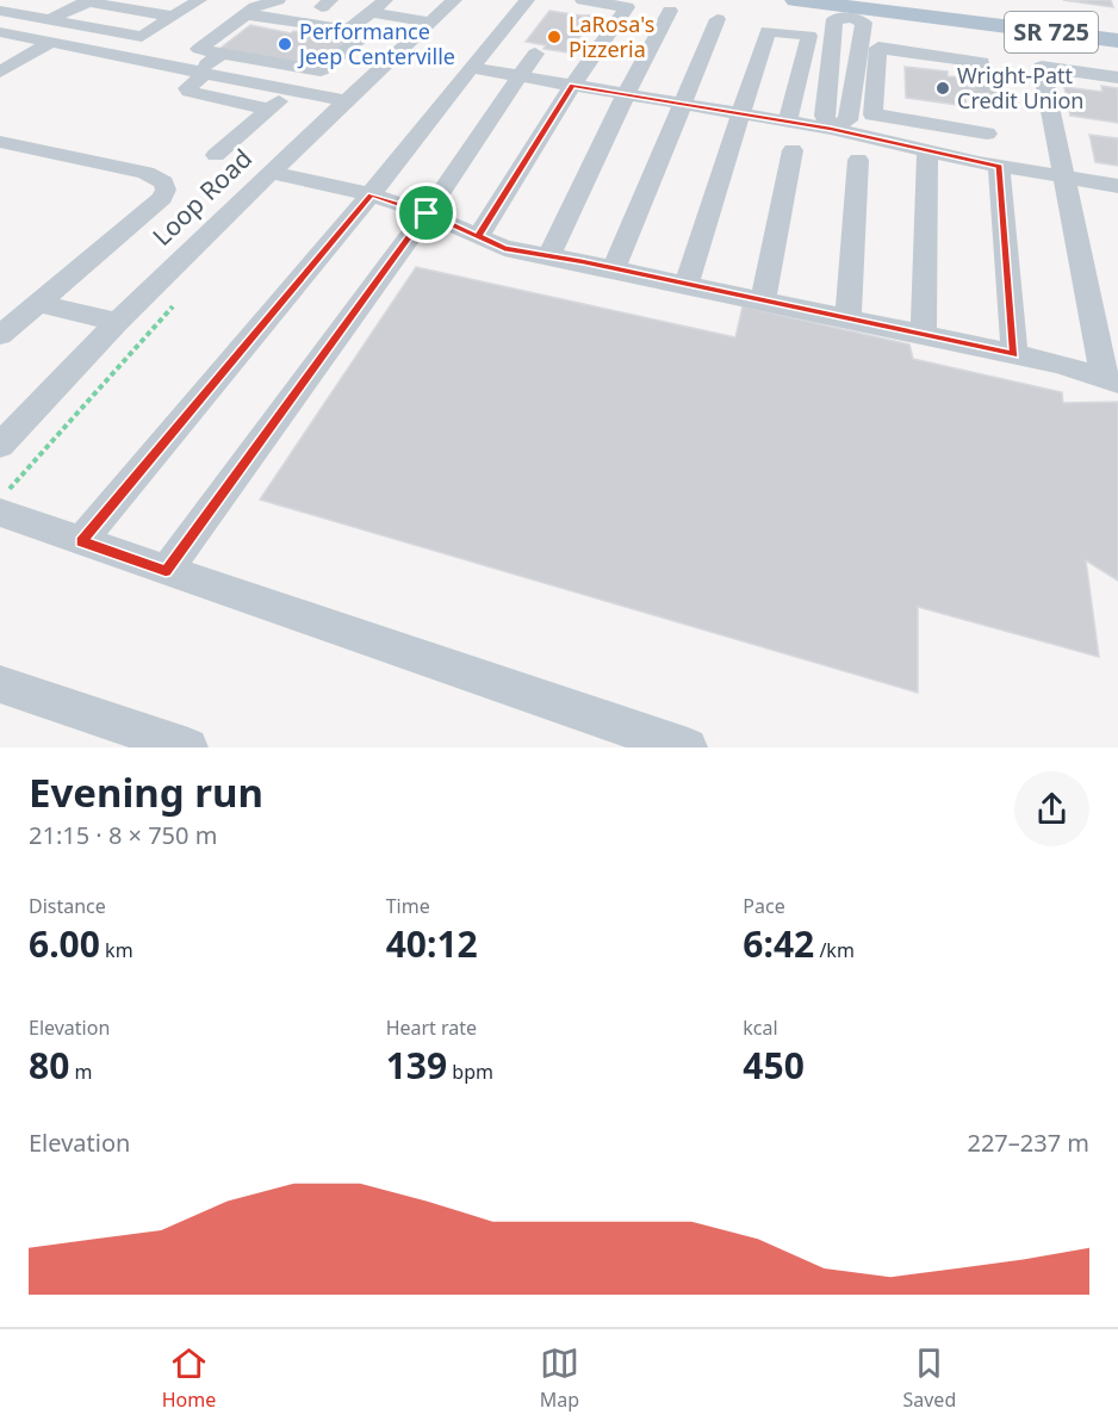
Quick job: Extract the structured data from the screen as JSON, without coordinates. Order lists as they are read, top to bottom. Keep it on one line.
{"streets":{"main road":["SR 725"],"street":["Loop Road"]},"places":["LaRosa's Pizzeria","Performance Jeep Centerville","Wright-Patt Credit Union"],"page":{"heading":["Evening run","21:15 · 8 × 750 m"],"stats":[["Distance","6.00 km"],["Time","40:12"],["Pace","6:42 /km"],["Elevation","80 m"],["Heart rate","139 bpm"],["kcal","450"]],"chart":["Elevation","227–237 m"],"tabs":["Home","Map","Saved"]}}
